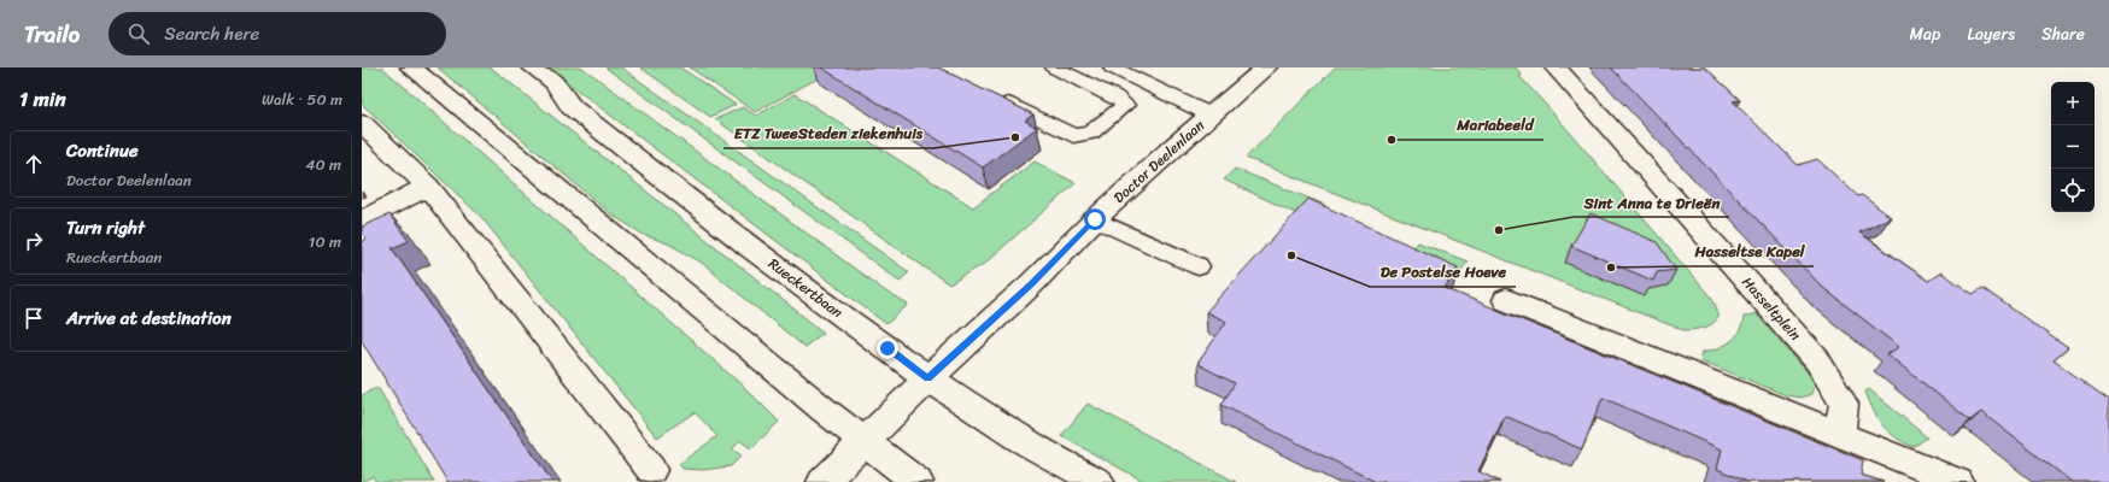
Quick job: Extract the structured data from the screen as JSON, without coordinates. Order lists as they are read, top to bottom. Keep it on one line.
{"streets":{"street":["Doctor Deelenlaan","Rueckertbaan","Hasseltplein"]},"crossings":[["Doctor Deelenlaan","Rueckertbaan"]],"places":["ETZ TweeSteden ziekenhuis","Mariabeeld","Sint Anna te Drieën","De Postelse Hoeve","Hasseltse Kapel"],"page":{"header":"Trailo","search":"Search here","nav":["Map","Layers","Share"],"heading":["1 min","Walk · 50 m"],"map_buttons":["+","−"],"list":[["Continue","Doctor Deelenlaan","40 m"],["Turn right","Rueckertbaan","10 m"],"Arrive at destination"]}}
